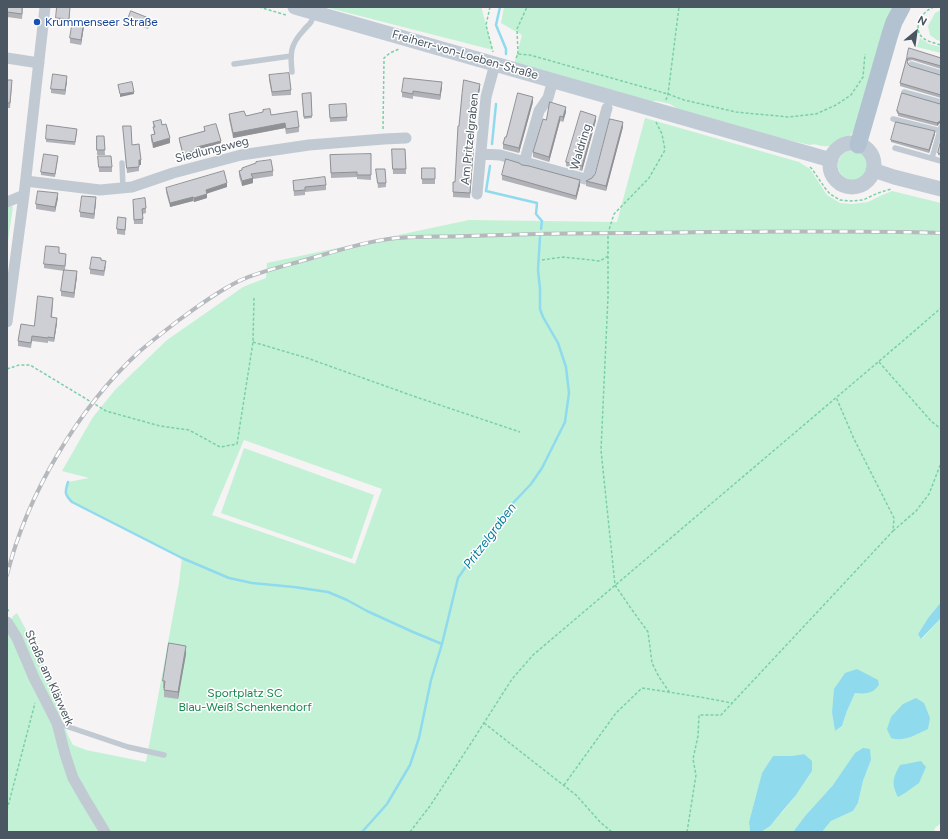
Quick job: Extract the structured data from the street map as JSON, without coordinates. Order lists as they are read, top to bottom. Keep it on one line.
{"streets":{"main road":["Freiherr-von-Loeben-Straße"],"street":["Am Pritzelgraben","Waldring","Siedlungsweg","Straße am Klärwerk"]},"crossings":[["Freiherr-von-Loeben-Straße","Am Pritzelgraben"],["Am Pritzelgraben","Waldring"]],"water":["Pritzelgraben"],"parks":["Sportplatz SC Blau-Weiß Schenkendorf"],"places":["Krummenseer Straße"],"north":"top right"}
